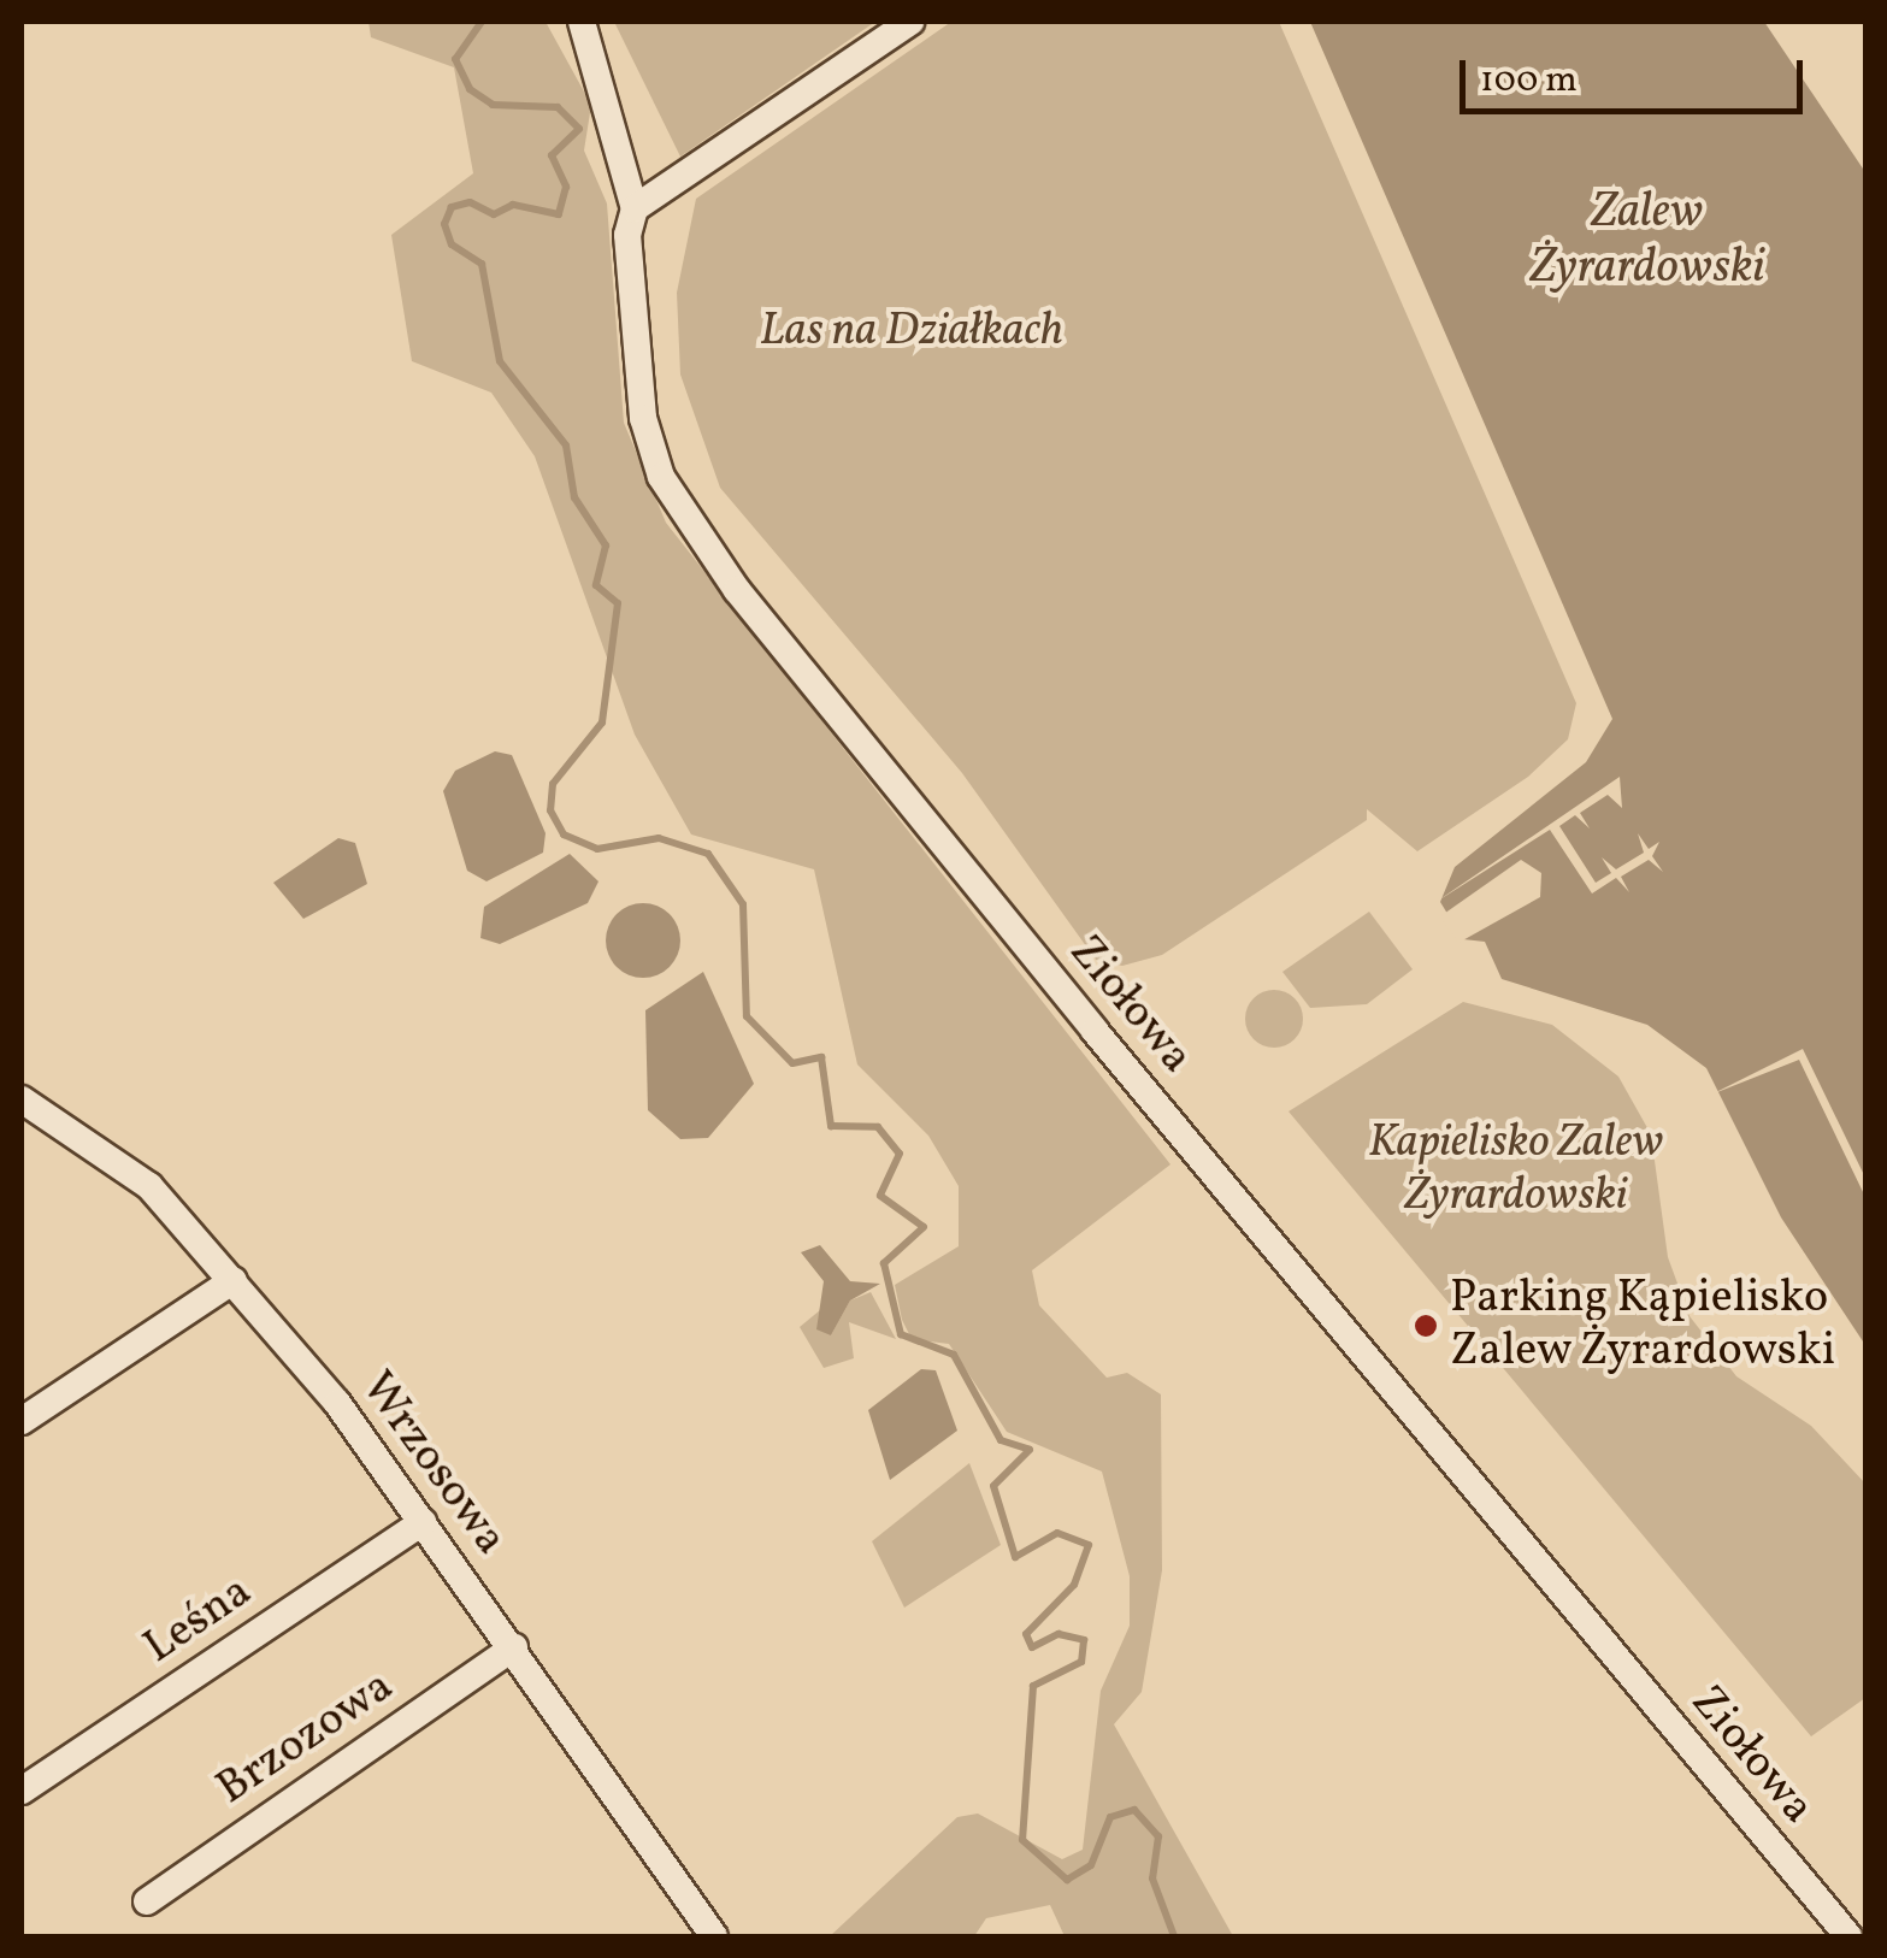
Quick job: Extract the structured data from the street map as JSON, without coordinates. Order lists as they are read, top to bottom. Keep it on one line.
{"streets":{"street":["Ziołowa","Wrzosowa","Leśna","Brzozowa"]},"crossings":[["Wrzosowa","Leśna"],["Wrzosowa","Brzozowa"]],"water":["Zalew Żyrardowski"],"parks":["Las na Działkach","Kapielisko Zalew Żyrardowski"],"places":["Parking Kąpielisko Zalew Żyrardowski"],"scale_bar":"100 m"}
